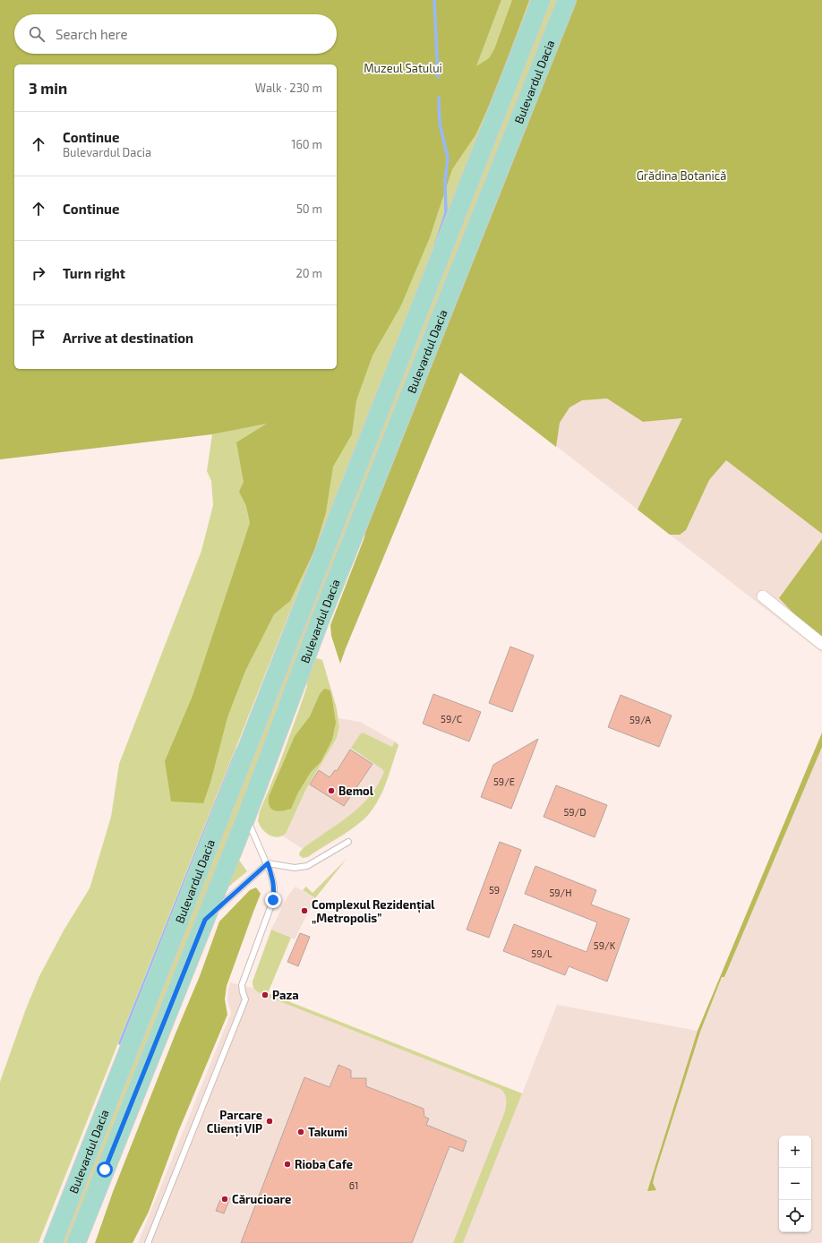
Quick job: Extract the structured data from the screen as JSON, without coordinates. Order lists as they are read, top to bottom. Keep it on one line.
{"streets":{"main road":["Bulevardul Dacia"]},"parks":["Muzeul Satului","Grădina Botanică"],"places":["Bemol","Complexul Rezidențial „Metropolis”","Paza","Parcare Clienți VIP","Takumi","Rioba Cafe","Cărucioare"],"house_numbers":["59/C","59/A","59/E","59/D","59","59/H","59/K","59/L","61"],"page":{"search":"Search here","heading":["3 min","Walk · 230 m"],"list":[["Continue","Bulevardul Dacia","160 m"],["Continue","50 m"],["Turn right","20 m"],"Arrive at destination"],"map_buttons":["+","−"]}}
